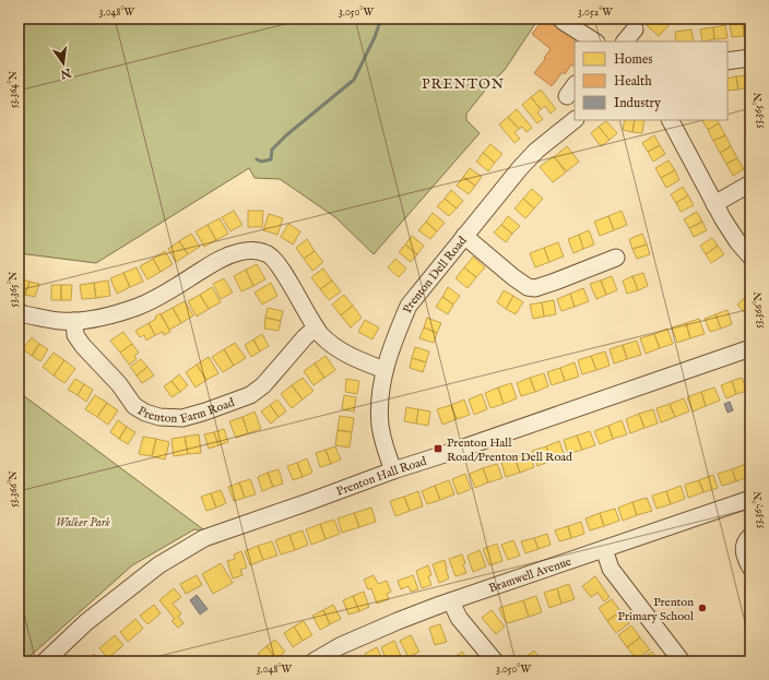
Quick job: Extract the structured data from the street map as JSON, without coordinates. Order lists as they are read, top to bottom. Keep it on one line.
{"streets":{"street":["Prenton Dell Road","Prenton Farm Road","Prenton Hall Road","Bramwell Avenue"]},"crossings":[["Prenton Dell Road","Prenton Hall Road"]],"districts":["PRENTON"],"parks":["Walker Park"],"places":{"transit":["Prenton Hall Road/Prenton Dell Road"],"other":["Prenton Primary School"]},"legend":["Homes","Health","Industry"],"north":"bottom","coordinates":["3.048°W","3.050°W","3.052°W","53.364°N","53.365°N","53.366°N","53.367°N"]}
